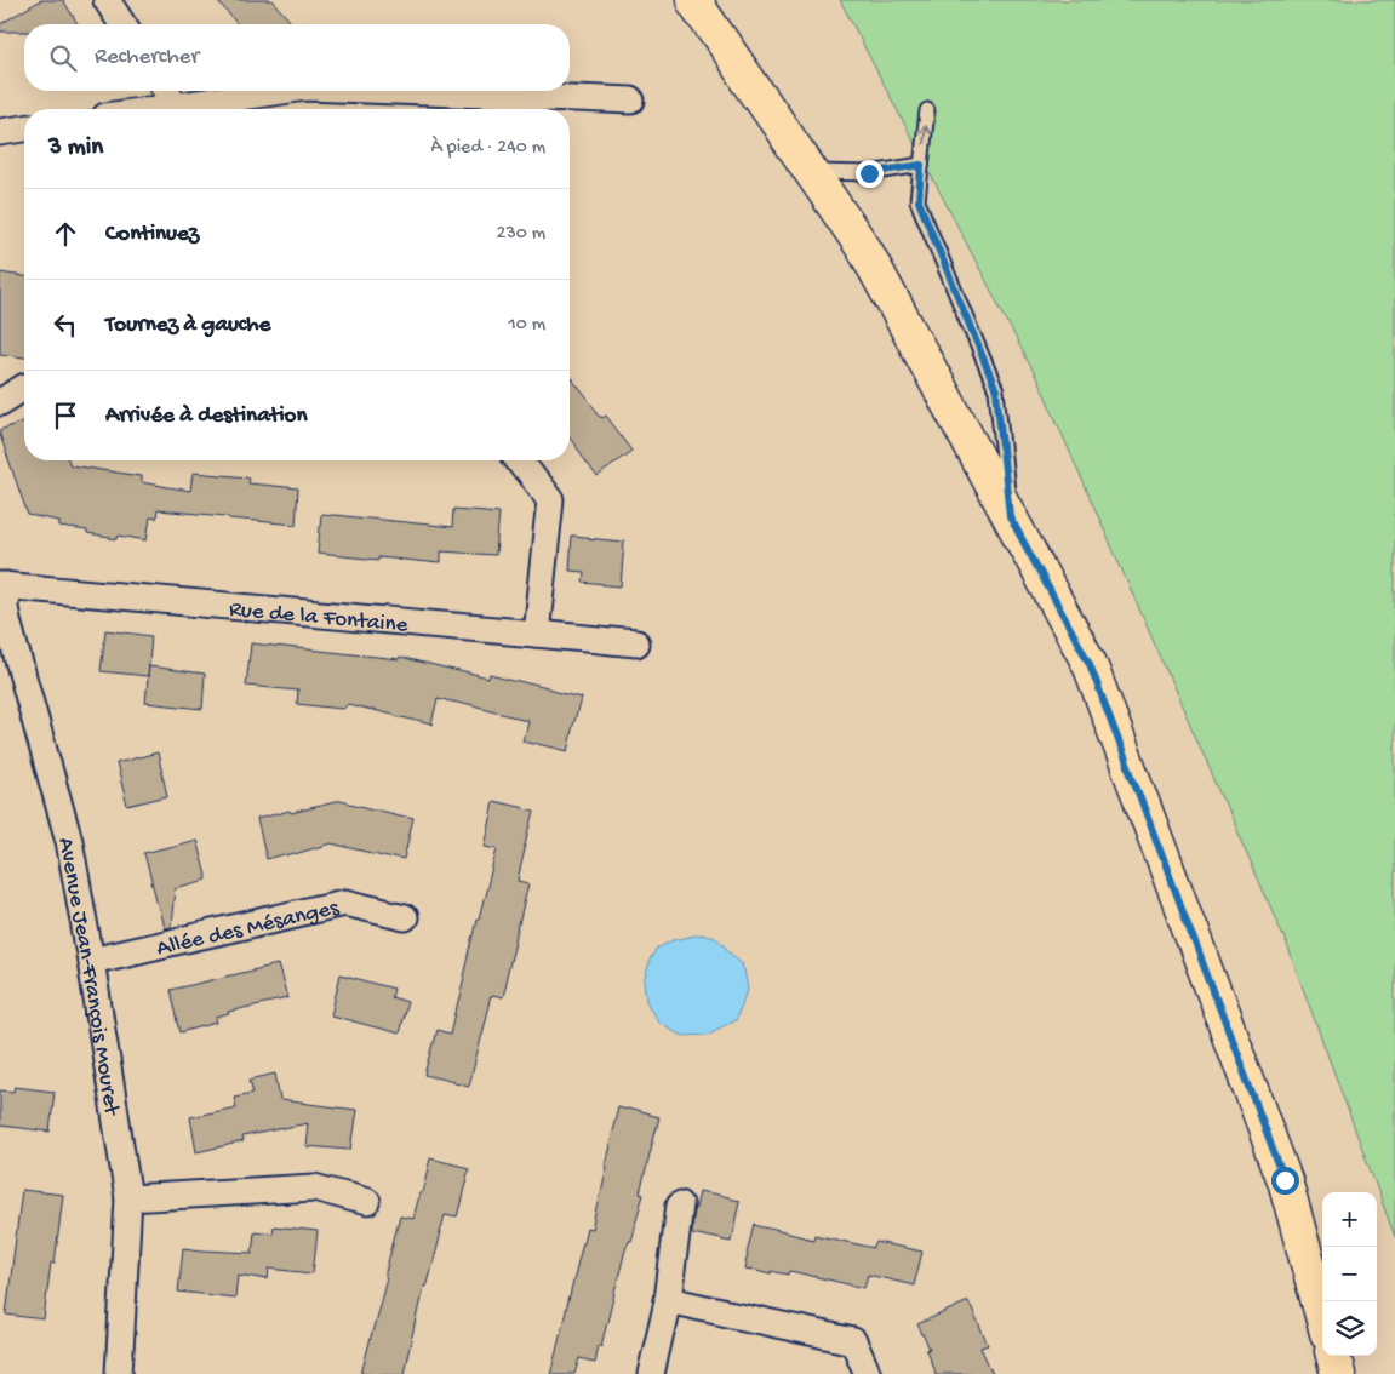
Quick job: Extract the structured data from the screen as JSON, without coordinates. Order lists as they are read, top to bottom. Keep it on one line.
{"streets":{"street":["Rue de la Fontaine","Allée des Mésanges","Avenue Jean-François Mouret"]},"crossings":[["Rue de la Fontaine","Avenue Jean-François Mouret"],["Allée des Mésanges","Avenue Jean-François Mouret"]],"page":{"search":"Rechercher","heading":["3 min","À pied · 240 m"],"list":[["Continuez","230 m"],["Tournez à gauche","10 m"],"Arrivée à destination"],"map_buttons":["+","−"]}}
